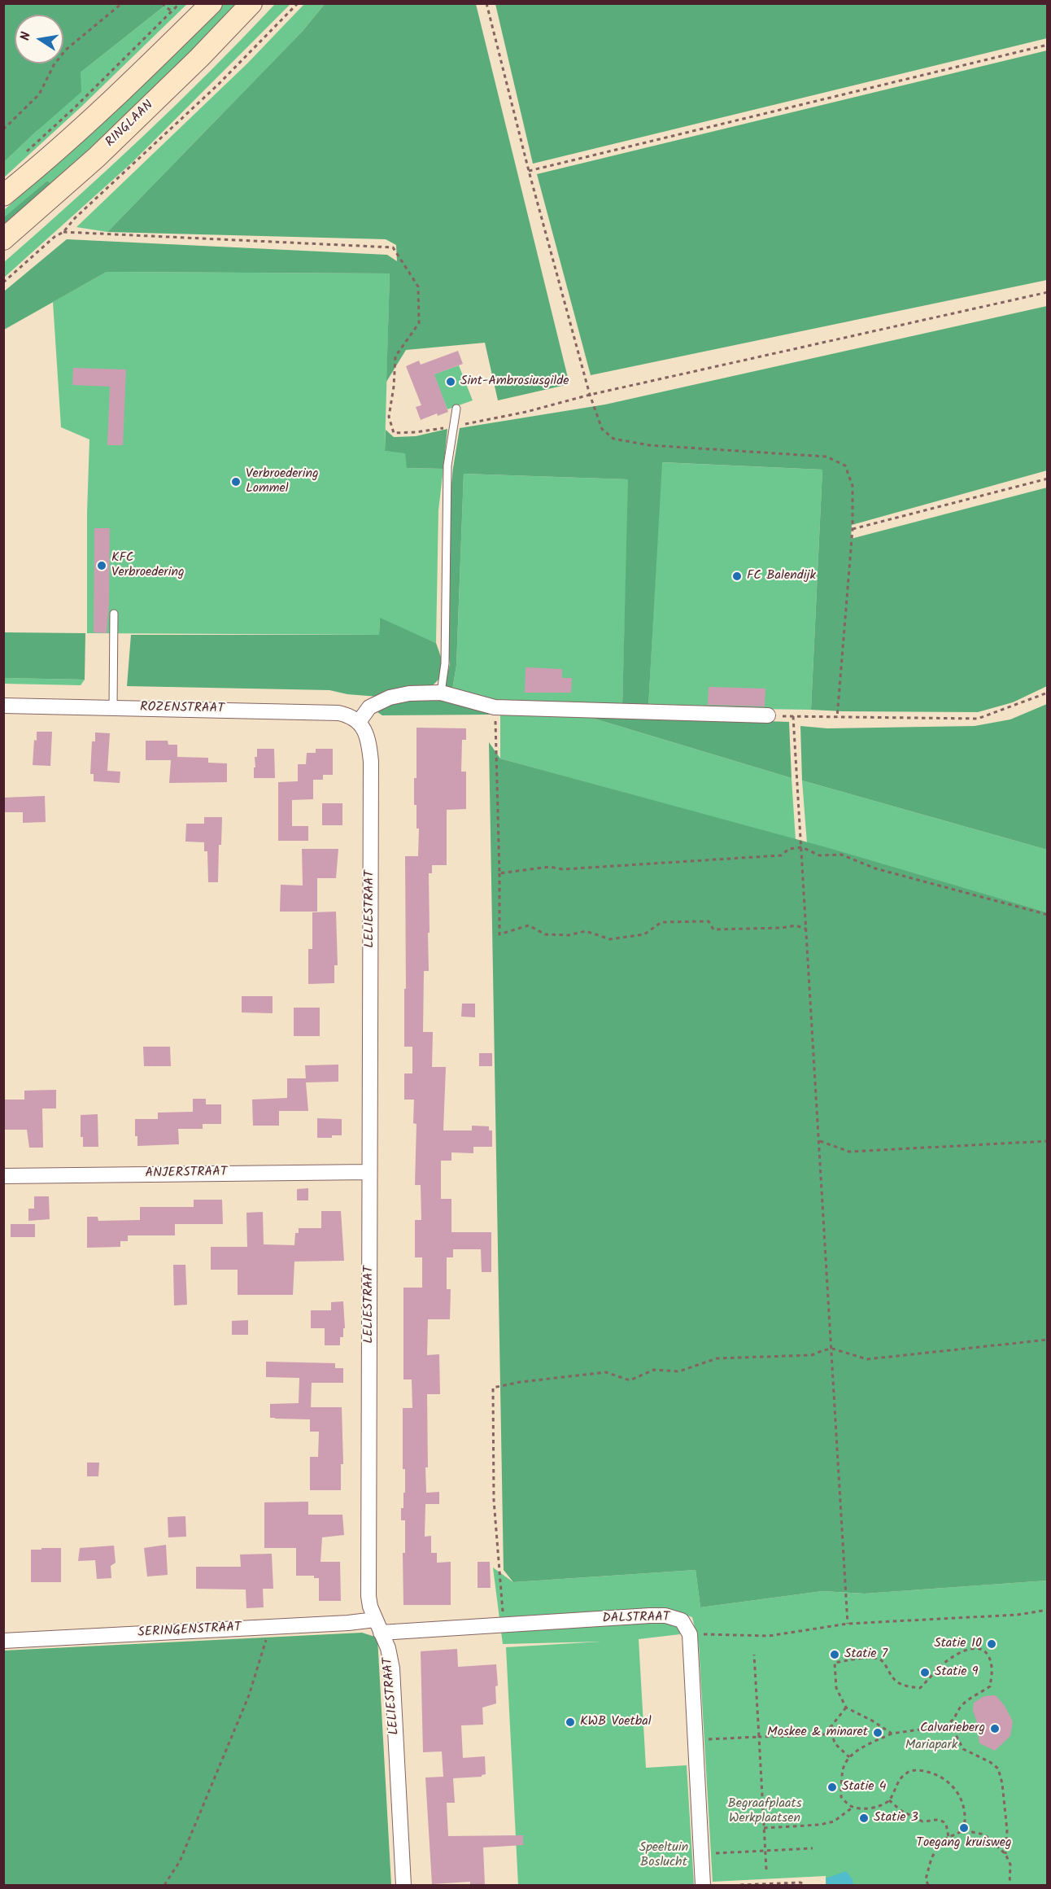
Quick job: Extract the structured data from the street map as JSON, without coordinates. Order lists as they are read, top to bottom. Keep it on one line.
{"streets":{"main road":["RINGLAAN"],"street":["ROZENSTRAAT","LELIESTRAAT","ANJERSTRAAT","DALSTRAAT","SERINGENSTRAAT"]},"crossings":[["ROZENSTRAAT","LELIESTRAAT"],["LELIESTRAAT","ANJERSTRAAT"],["LELIESTRAAT","DALSTRAAT"],["LELIESTRAAT","SERINGENSTRAAT"],["DALSTRAAT","SERINGENSTRAAT"]],"parks":["Mariapark","Begraafplaats Werkplaatsen","Speeltuin Boslucht"],"places":["Sint-Ambrosiusgilde","Verbroedering Lommel","KFC Verbroedering","FC Balendijk","Statie 10","Statie 7","Statie 9","KWB Voetbal","Calvarieberg","Moskee & minaret","Statie 4","Statie 3","Toegang kruisweg"],"north":"left"}
